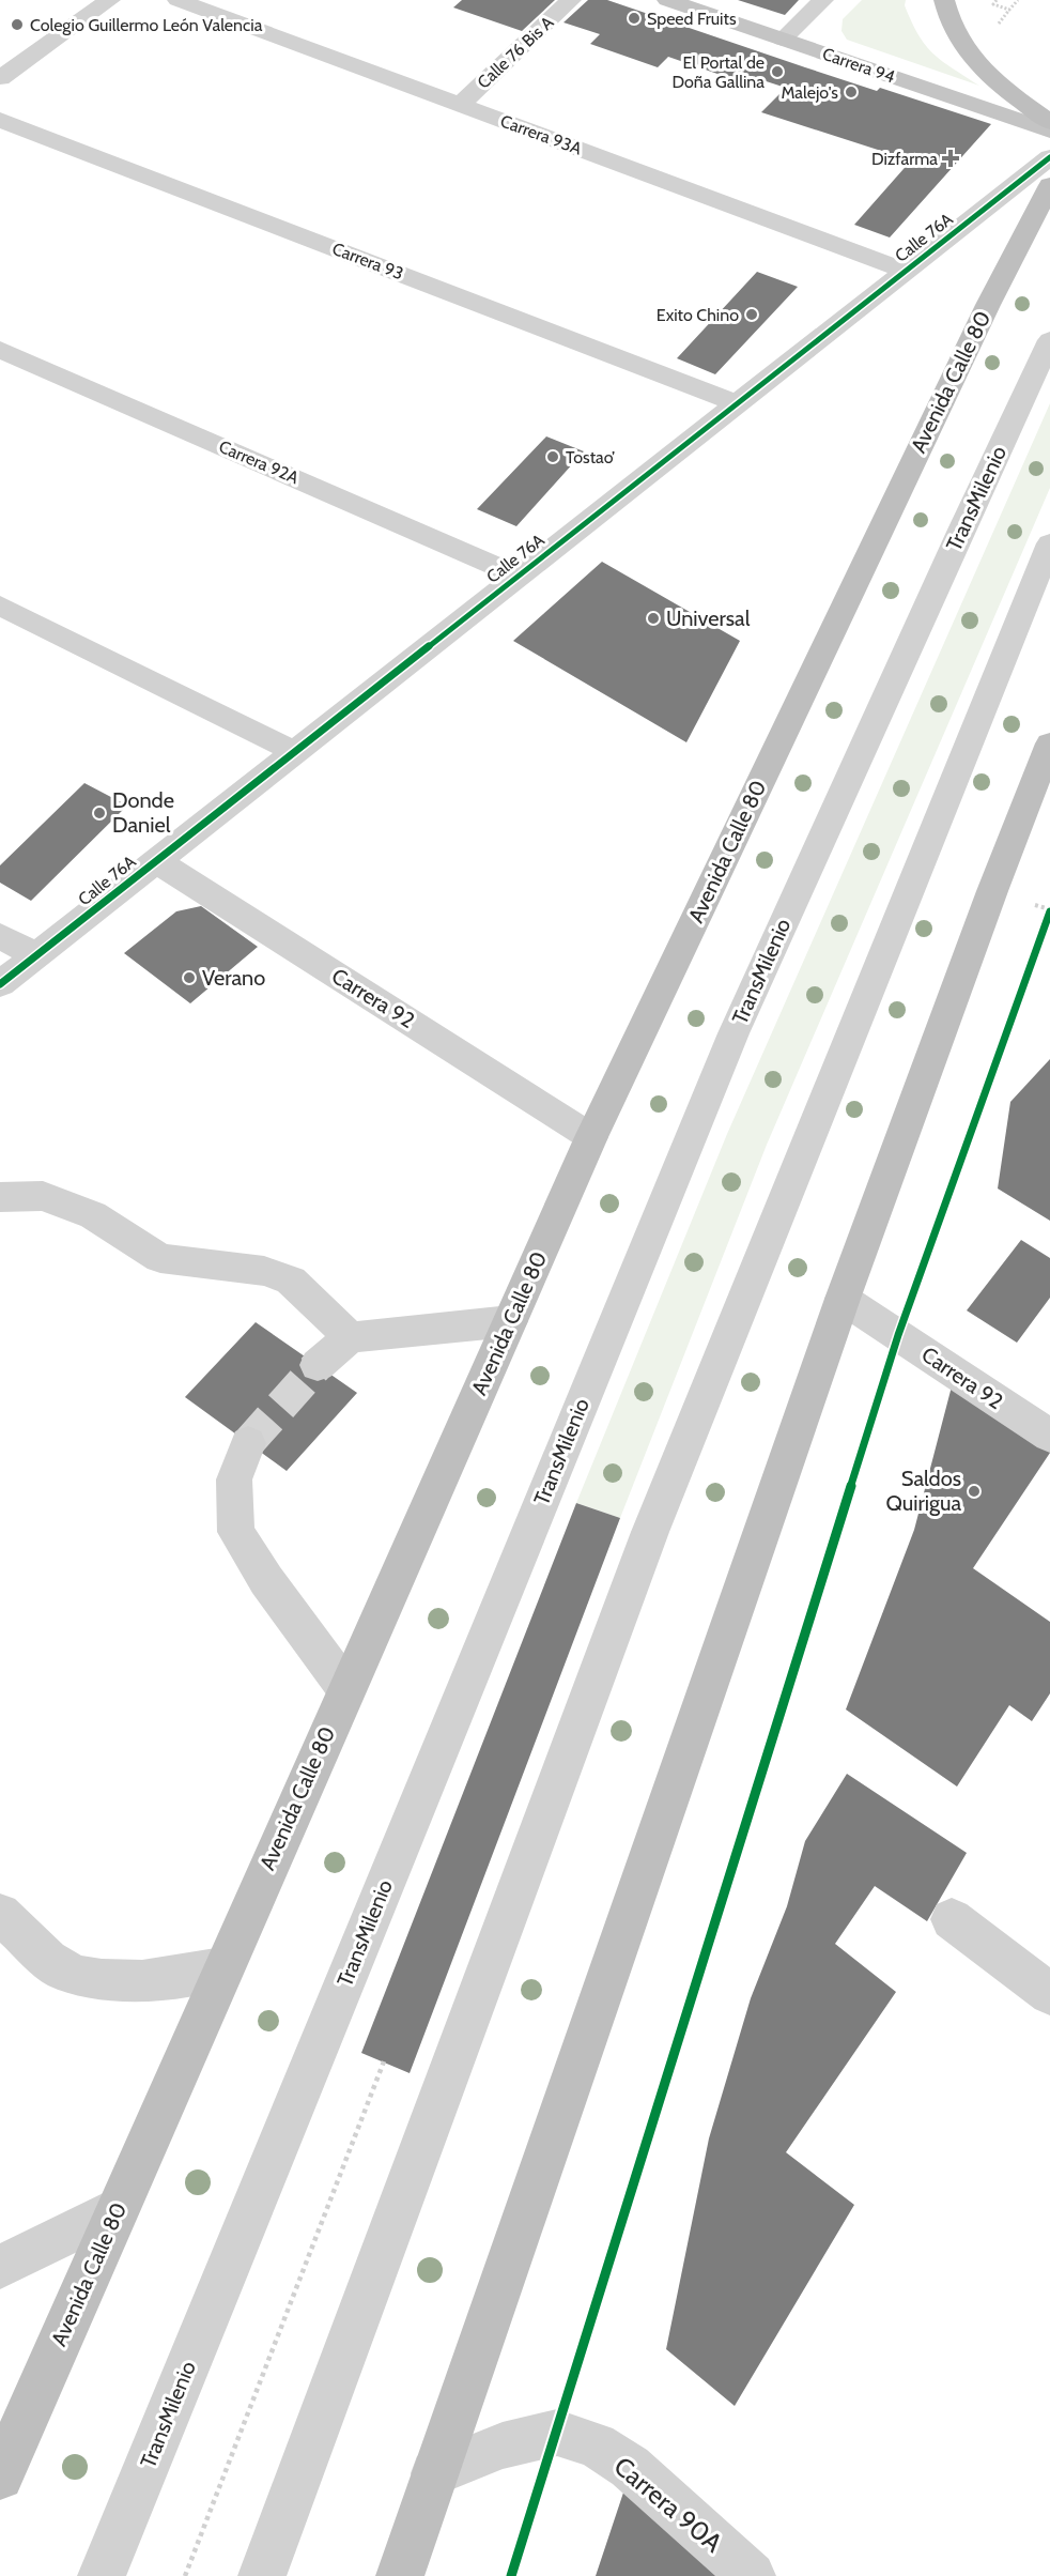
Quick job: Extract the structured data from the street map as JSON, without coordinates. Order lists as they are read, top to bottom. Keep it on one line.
{"streets":{"highway":["Avenida Calle 80"],"main road":["Carrera 94"],"street":["Calle 76 Bis A","Carrera 93A","Calle 76A","Carrera 93","Carrera 92A","TransMilenio","Carrera 92","Carrera 90A"]},"crossings":[["Calle 76 Bis A","Carrera 93A"],["Carrera 93A","Calle 76A"],["Calle 76A","Carrera 93"],["Calle 76A","Carrera 92A"],["Calle 76A","Carrera 92"],["Avenida Calle 80","Carrera 92"]],"places":{"other":["Speed Fruits","Colegio Guillermo León Valencia","El Portal de Doña Gallina","Malejo's","Exito Chino","Tostao’","Universal","Donde Daniel","Verano","Saldos Quirigua"],"health":["Dizfarma"]}}
